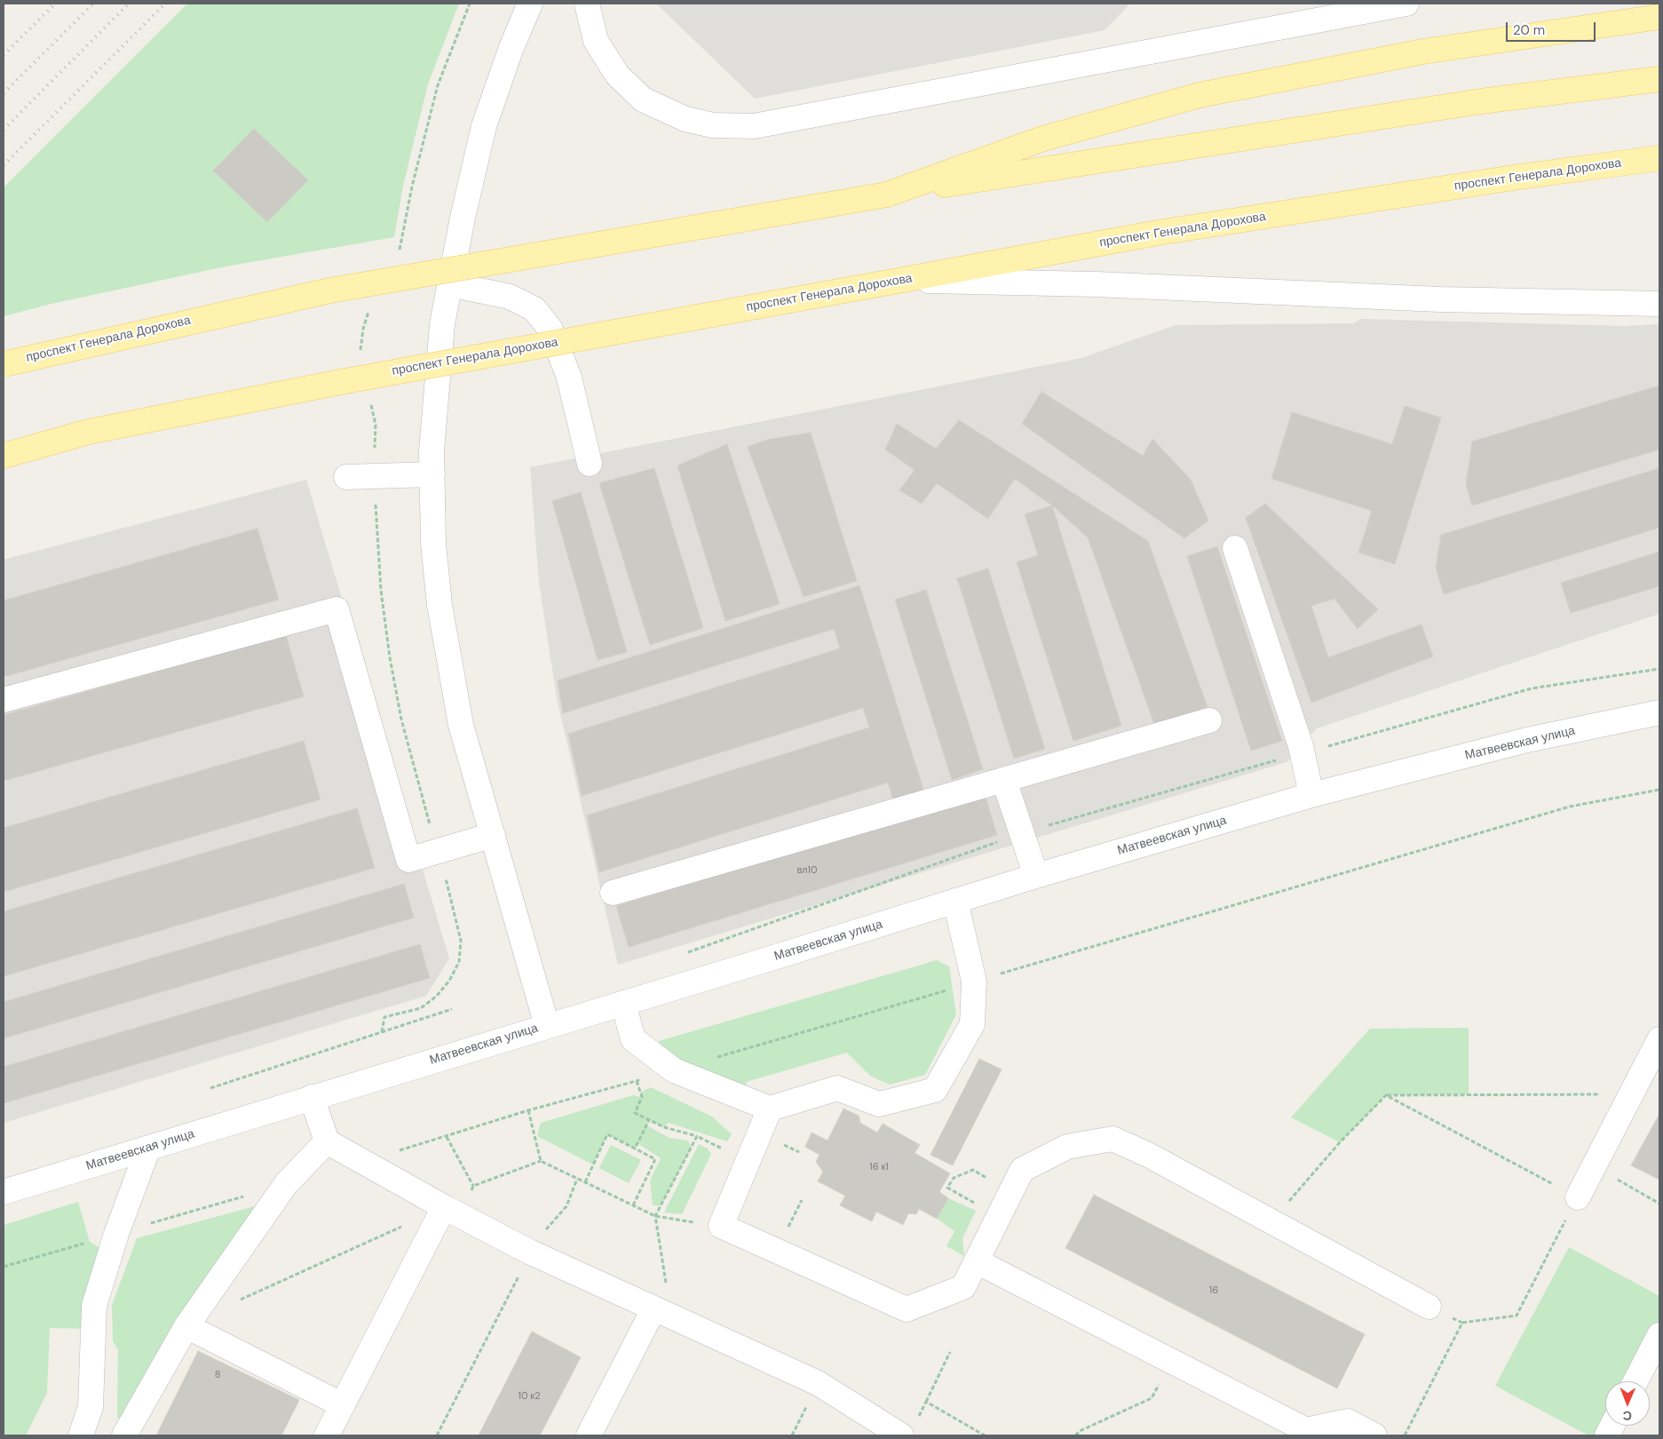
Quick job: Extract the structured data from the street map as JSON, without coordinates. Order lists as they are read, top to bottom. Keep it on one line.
{"streets":{"main road":["проспект Генерала Дорохова"],"street":["Матвеевская улица"]},"house_numbers":["вл10","16 к1","16","8","10 к2"],"scale_bar":"20 m","north":"bottom"}
